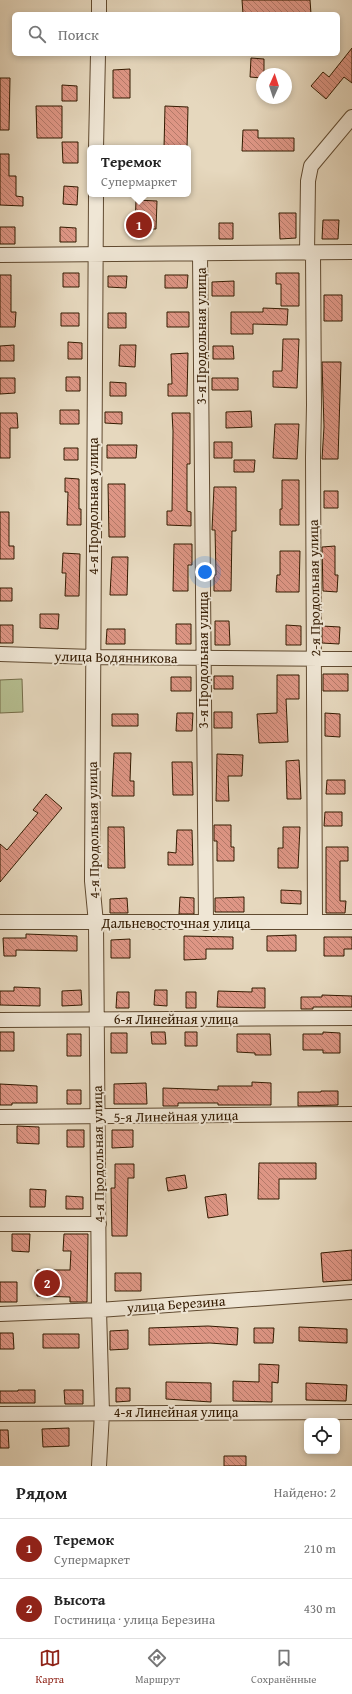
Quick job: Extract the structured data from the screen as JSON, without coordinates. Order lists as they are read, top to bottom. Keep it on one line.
{"streets":{"street":["3-я Продольная улица","4-я Продольная улица","2-я Продольная улица","улица Водянникова","Дальневосточная улица","6-я Линейная улица","5-я Линейная улица","улица Березина","4-я Линейная улица"]},"crossings":[["3-я Продольная улица","улица Водянникова"],["3-я Продольная улица","Дальневосточная улица"],["4-я Продольная улица","улица Водянникова"],["4-я Продольная улица","Дальневосточная улица"],["4-я Продольная улица","6-я Линейная улица"],["4-я Продольная улица","5-я Линейная улица"],["4-я Продольная улица","улица Березина"],["4-я Продольная улица","4-я Линейная улица"],["2-я Продольная улица","улица Водянникова"],["2-я Продольная улица","Дальневосточная улица"]],"north":"top","page":{"search":"Поиск","popup":["Теремок","Супермаркет"],"pins":["1","2"],"heading":["Рядом","Найдено: 2"],"list":[{"mark":"1","name":"Теремок","note":"Супермаркет","value":"210 m"},{"mark":"2","name":"Высота","note":"Гостиница · улица Березина","value":"430 m"}],"nav":["Карта","Маршрут","Сохранённые"]}}
